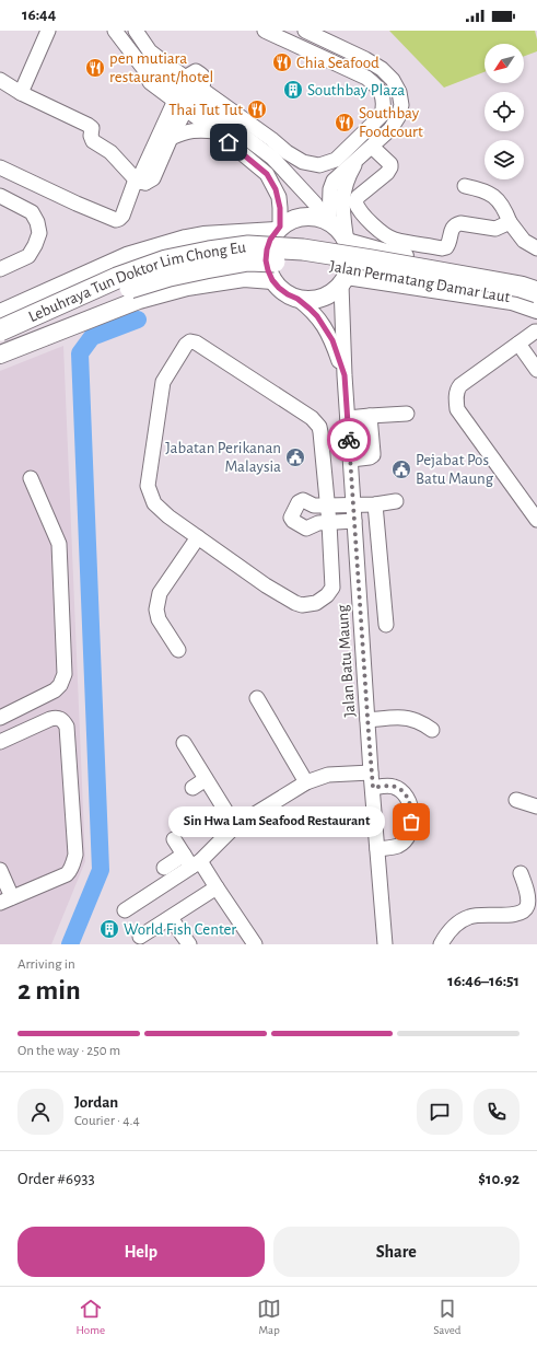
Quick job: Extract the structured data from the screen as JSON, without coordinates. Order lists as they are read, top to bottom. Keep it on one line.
{"streets":{"highway":["Jalan Permatang Damar Laut","Lebuhraya Tun Doktor Lim Chong Eu"],"street":["Jalan Batu Maung"]},"crossings":[["Jalan Permatang Damar Laut","Lebuhraya Tun Doktor Lim Chong Eu"]],"places":{"restaurant":["Chia Seafood","pen mutiara restaurant/hotel","Thai Tut Tut","Southbay Foodcourt"],"building":["Southbay Plaza","World Fish Center"],"public building":["Jabatan Perikanan Malaysia","Pejabat Pos Batu Maung"],"other":["Sin Hwa Lam Seafood Restaurant"]},"north":"bottom left","page":{"status":"16:44","bubble":"Sin Hwa Lam Seafood Restaurant","heading":["2 min","Arriving in","16:46–16:51"],"panel":["Jordan","Courier · 4.4","Order #6933","$10.92"],"bar":"On the way · 250 m","buttons":["Help","Share"],"tabs":["Home","Map","Saved"]}}
